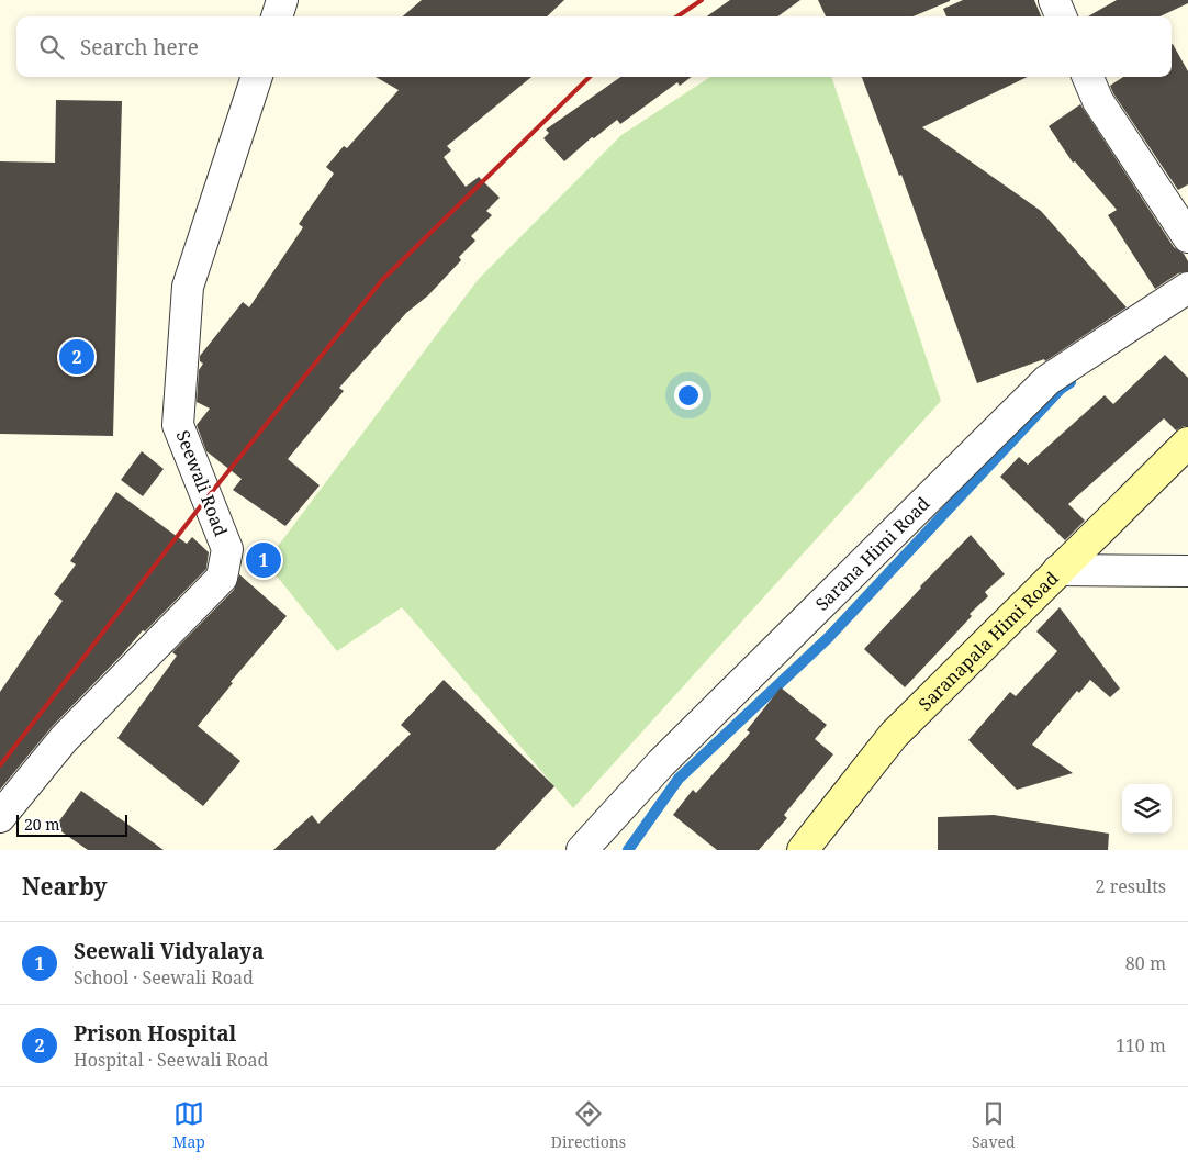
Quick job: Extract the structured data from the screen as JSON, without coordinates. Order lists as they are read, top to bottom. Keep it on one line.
{"streets":{"street":["Seewali Road","Sarana Himi Road","Saranapala Himi Road"]},"scale_bar":"20 m","page":{"search":"Search here","pins":["2","1"],"scale":"20 m","heading":["Nearby","2 results"],"list":[{"mark":"1","name":"Seewali Vidyalaya","note":"School · Seewali Road","value":"80 m"},{"mark":"2","name":"Prison Hospital","note":"Hospital · Seewali Road","value":"110 m"}],"nav":["Map","Directions","Saved"]}}
